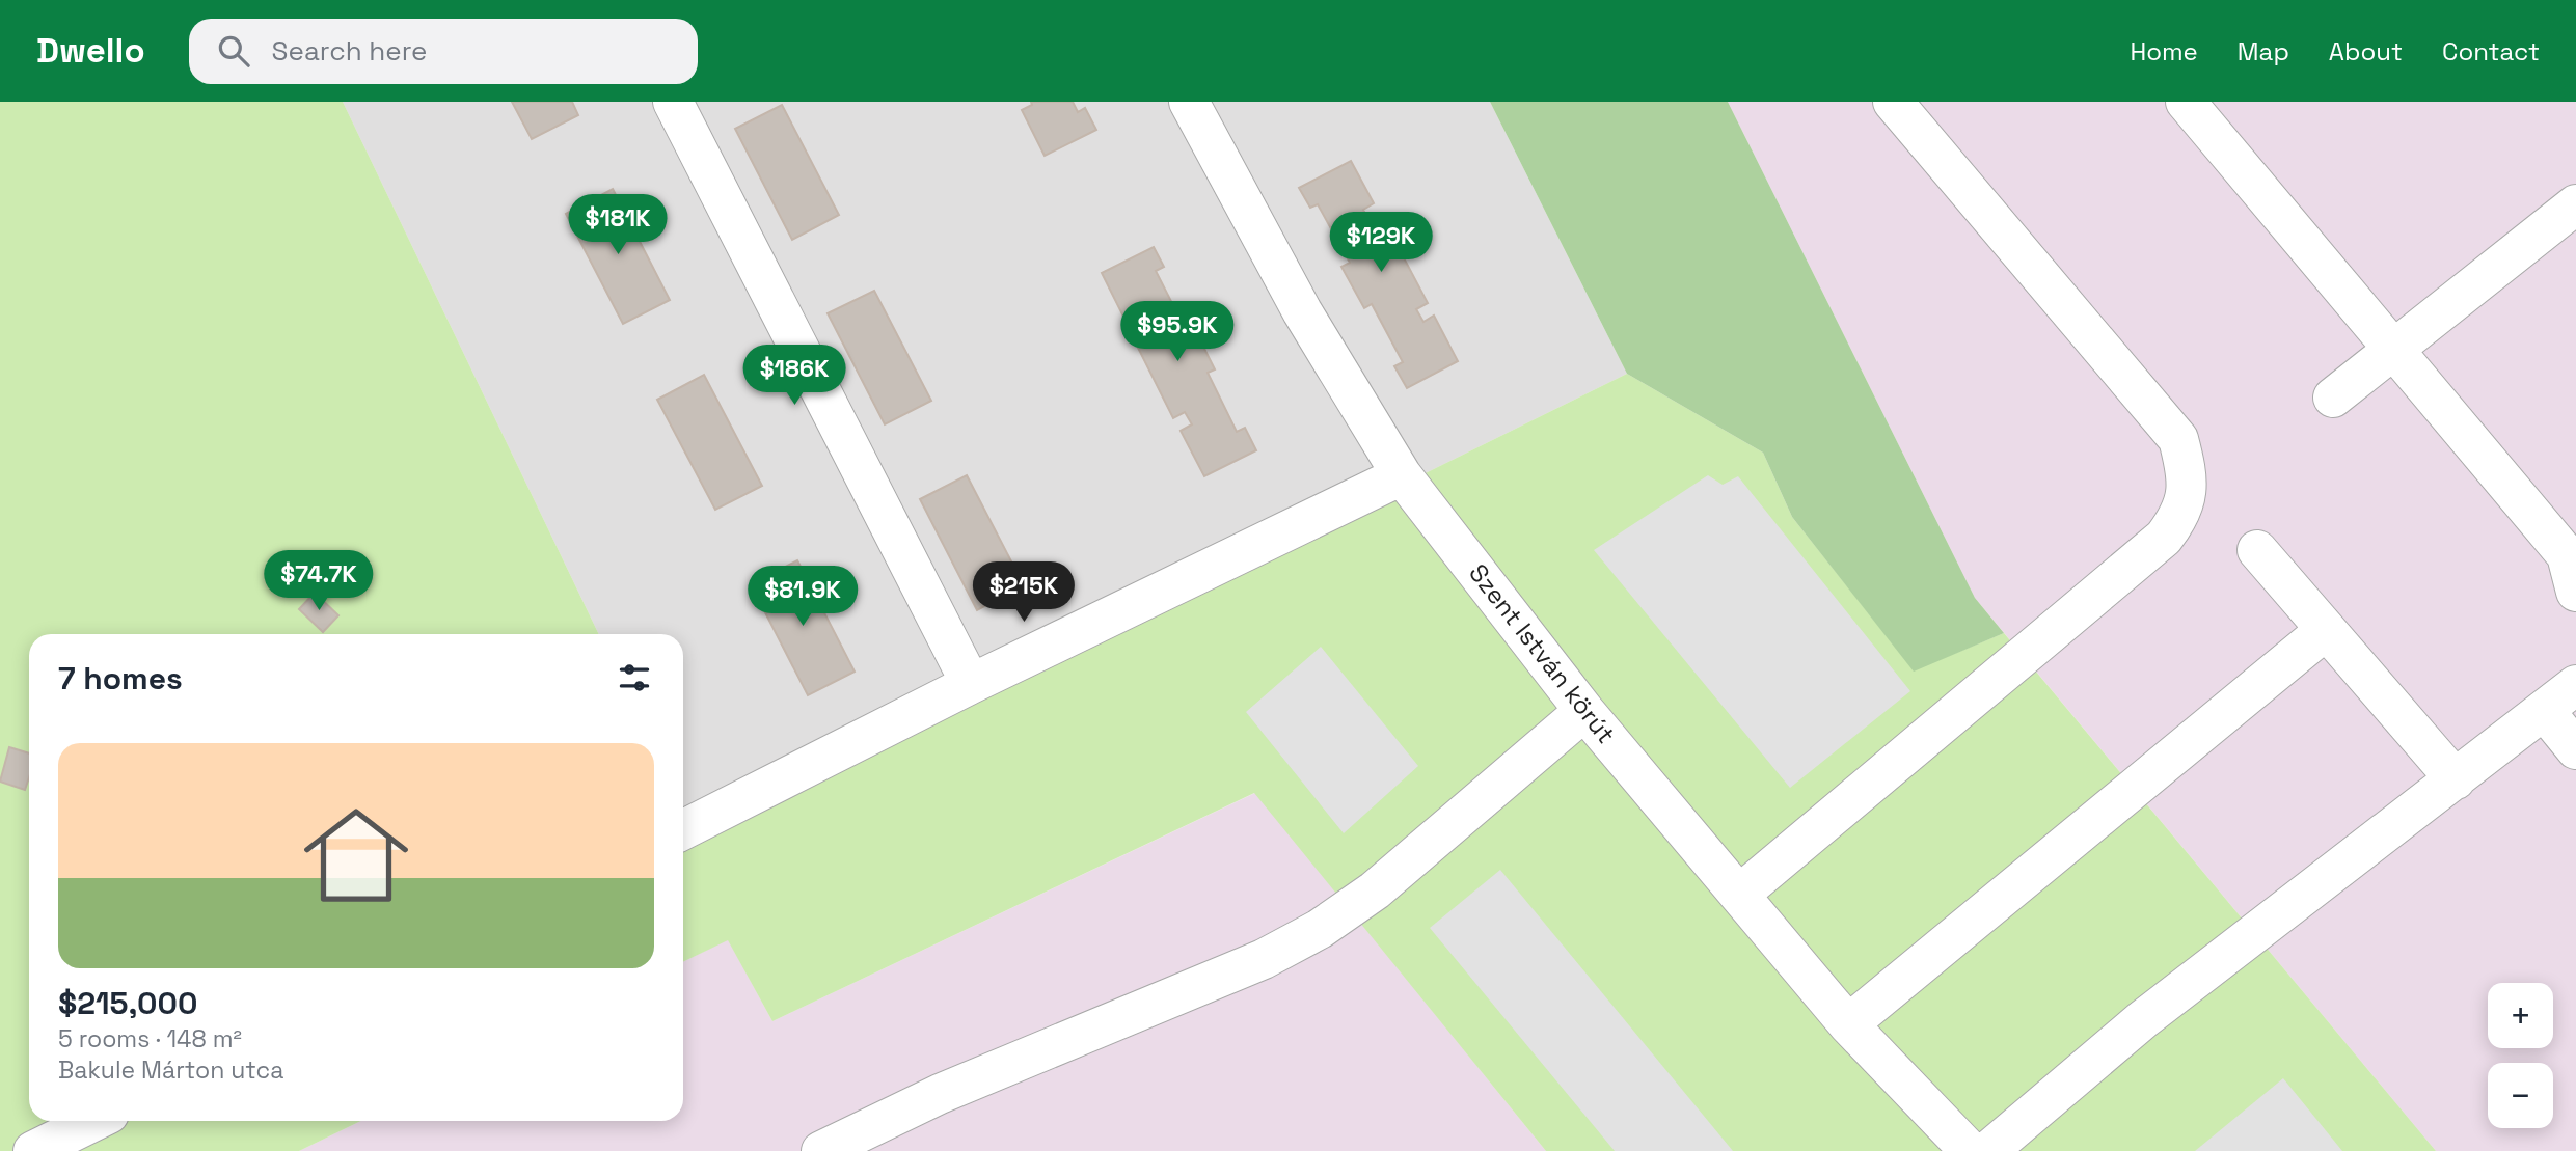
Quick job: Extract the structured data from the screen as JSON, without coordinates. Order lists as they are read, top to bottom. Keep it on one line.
{"streets":{"street":["Szent István körút"]},"page":{"header":"Dwello","search":"Search here","nav":["Home","Map","About","Contact"],"price":["$181K","$129K","$95.9K","$186K","$74.7K","$215K","$81.9K"],"heading":"7 homes","list":[{"name":"$215,000","note":"5 rooms · 148 m² · Bakule Márton utca"}],"map_buttons":["+","−"]}}
